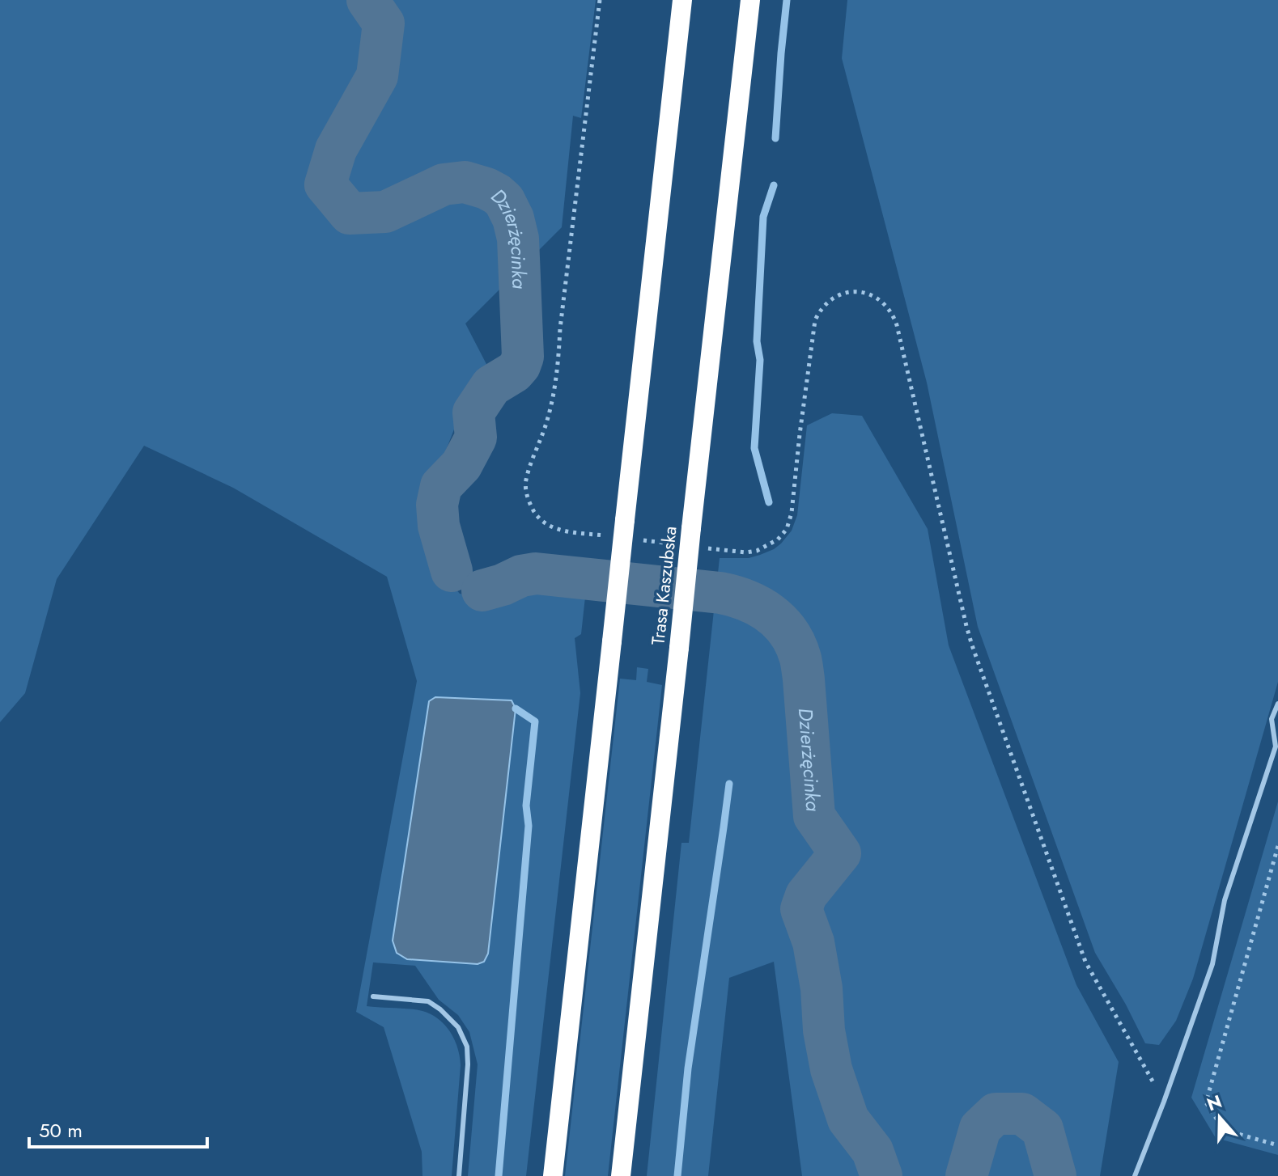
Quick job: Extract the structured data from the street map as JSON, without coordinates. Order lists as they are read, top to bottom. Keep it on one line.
{"streets":{"highway":["Trasa Kaszubska"]},"water":["Dzierżęcinka"],"scale_bar":"50 m","north":"top"}
